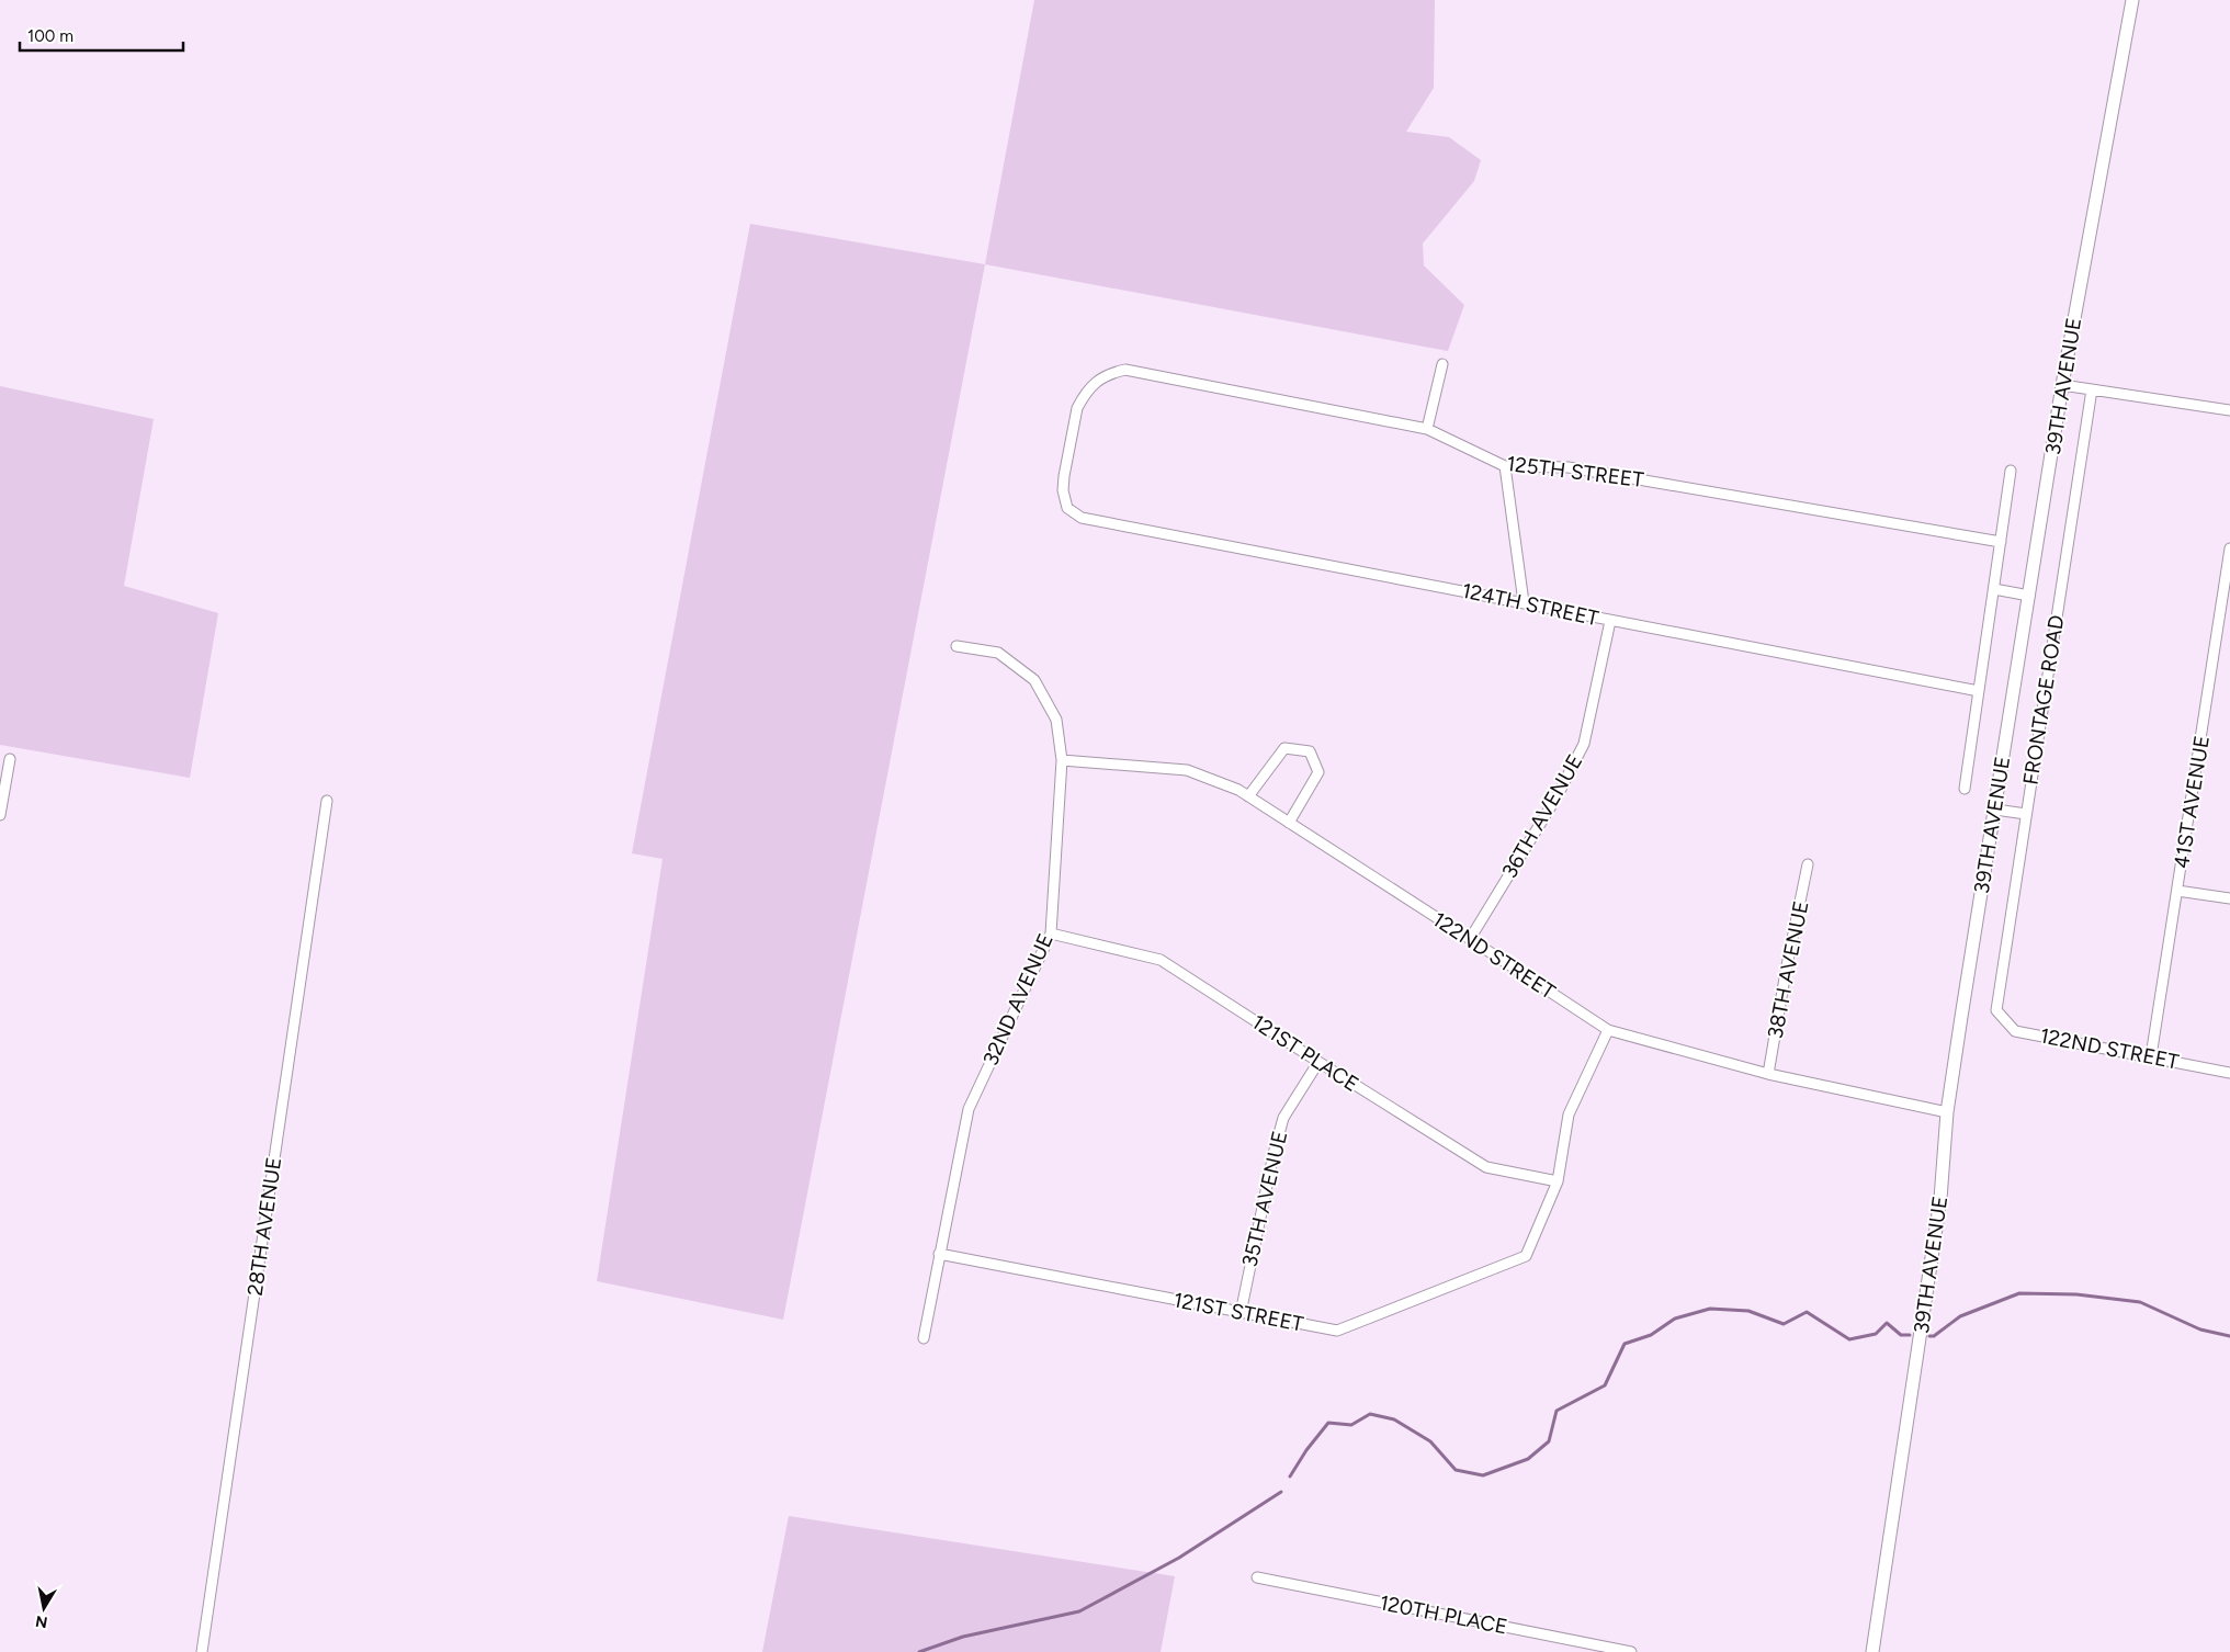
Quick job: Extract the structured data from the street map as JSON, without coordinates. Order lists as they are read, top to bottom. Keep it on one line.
{"streets":{"main road":["39TH AVENUE"],"street":["125TH STREET","124TH STREET","FRONTAGE ROAD","41ST AVENUE","36TH AVENUE","122ND STREET","38TH AVENUE","32ND AVENUE","121ST PLACE","35TH AVENUE","28TH AVENUE","121ST STREET","120TH PLACE"]},"crossings":[["39TH AVENUE","125TH STREET"],["39TH AVENUE","124TH STREET"],["39TH AVENUE","122ND STREET"],["125TH STREET","124TH STREET"],["124TH STREET","36TH AVENUE"],["FRONTAGE ROAD","122ND STREET"],["41ST AVENUE","122ND STREET"],["36TH AVENUE","122ND STREET"],["122ND STREET","38TH AVENUE"],["122ND STREET","32ND AVENUE"],["32ND AVENUE","121ST PLACE"],["32ND AVENUE","121ST STREET"],["121ST PLACE","35TH AVENUE"],["121ST PLACE","121ST STREET"],["35TH AVENUE","121ST STREET"]],"scale_bar":"100 m","north":"bottom"}
